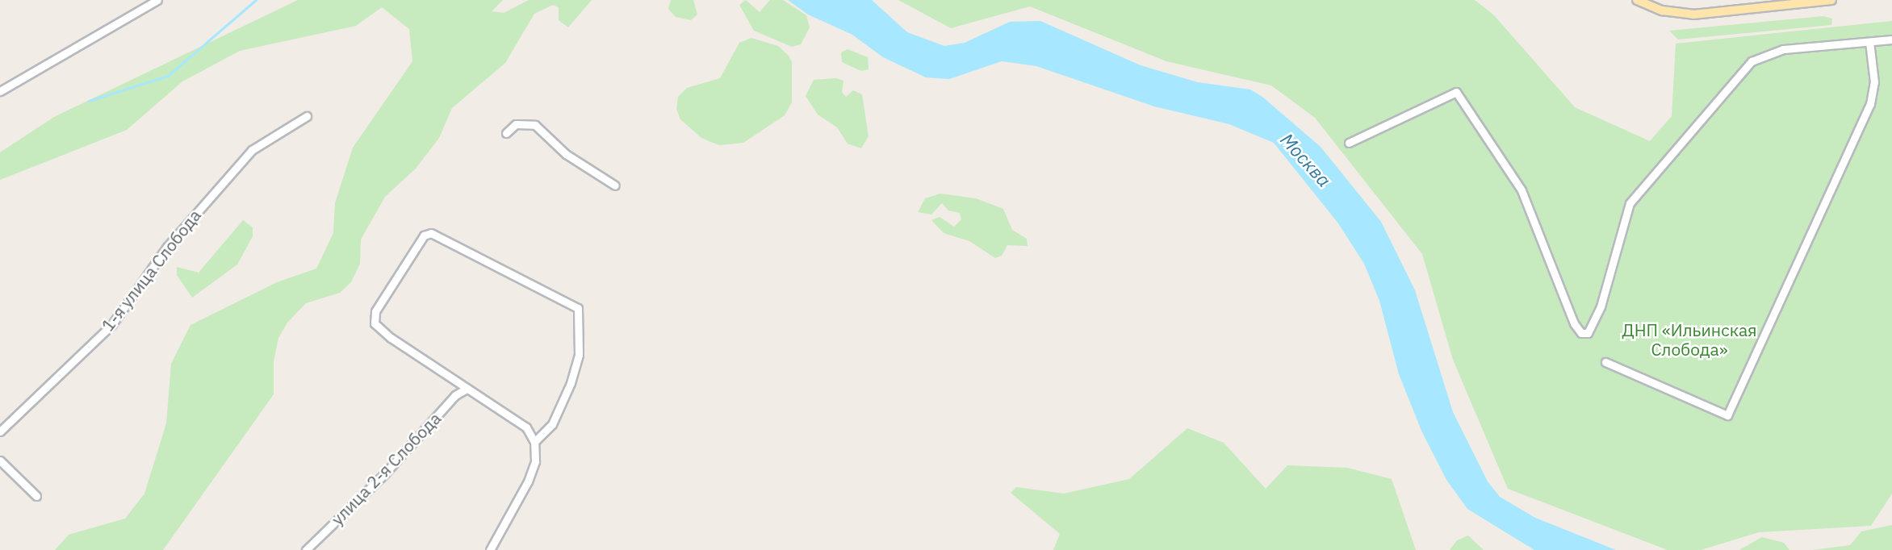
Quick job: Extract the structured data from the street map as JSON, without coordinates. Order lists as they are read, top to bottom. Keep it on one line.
{"streets":{"street":["1-я улица Слобода","улица 2-я Слобода"]},"water":["Москва"],"parks":["ДНП «Ильинская Слобода»"]}
